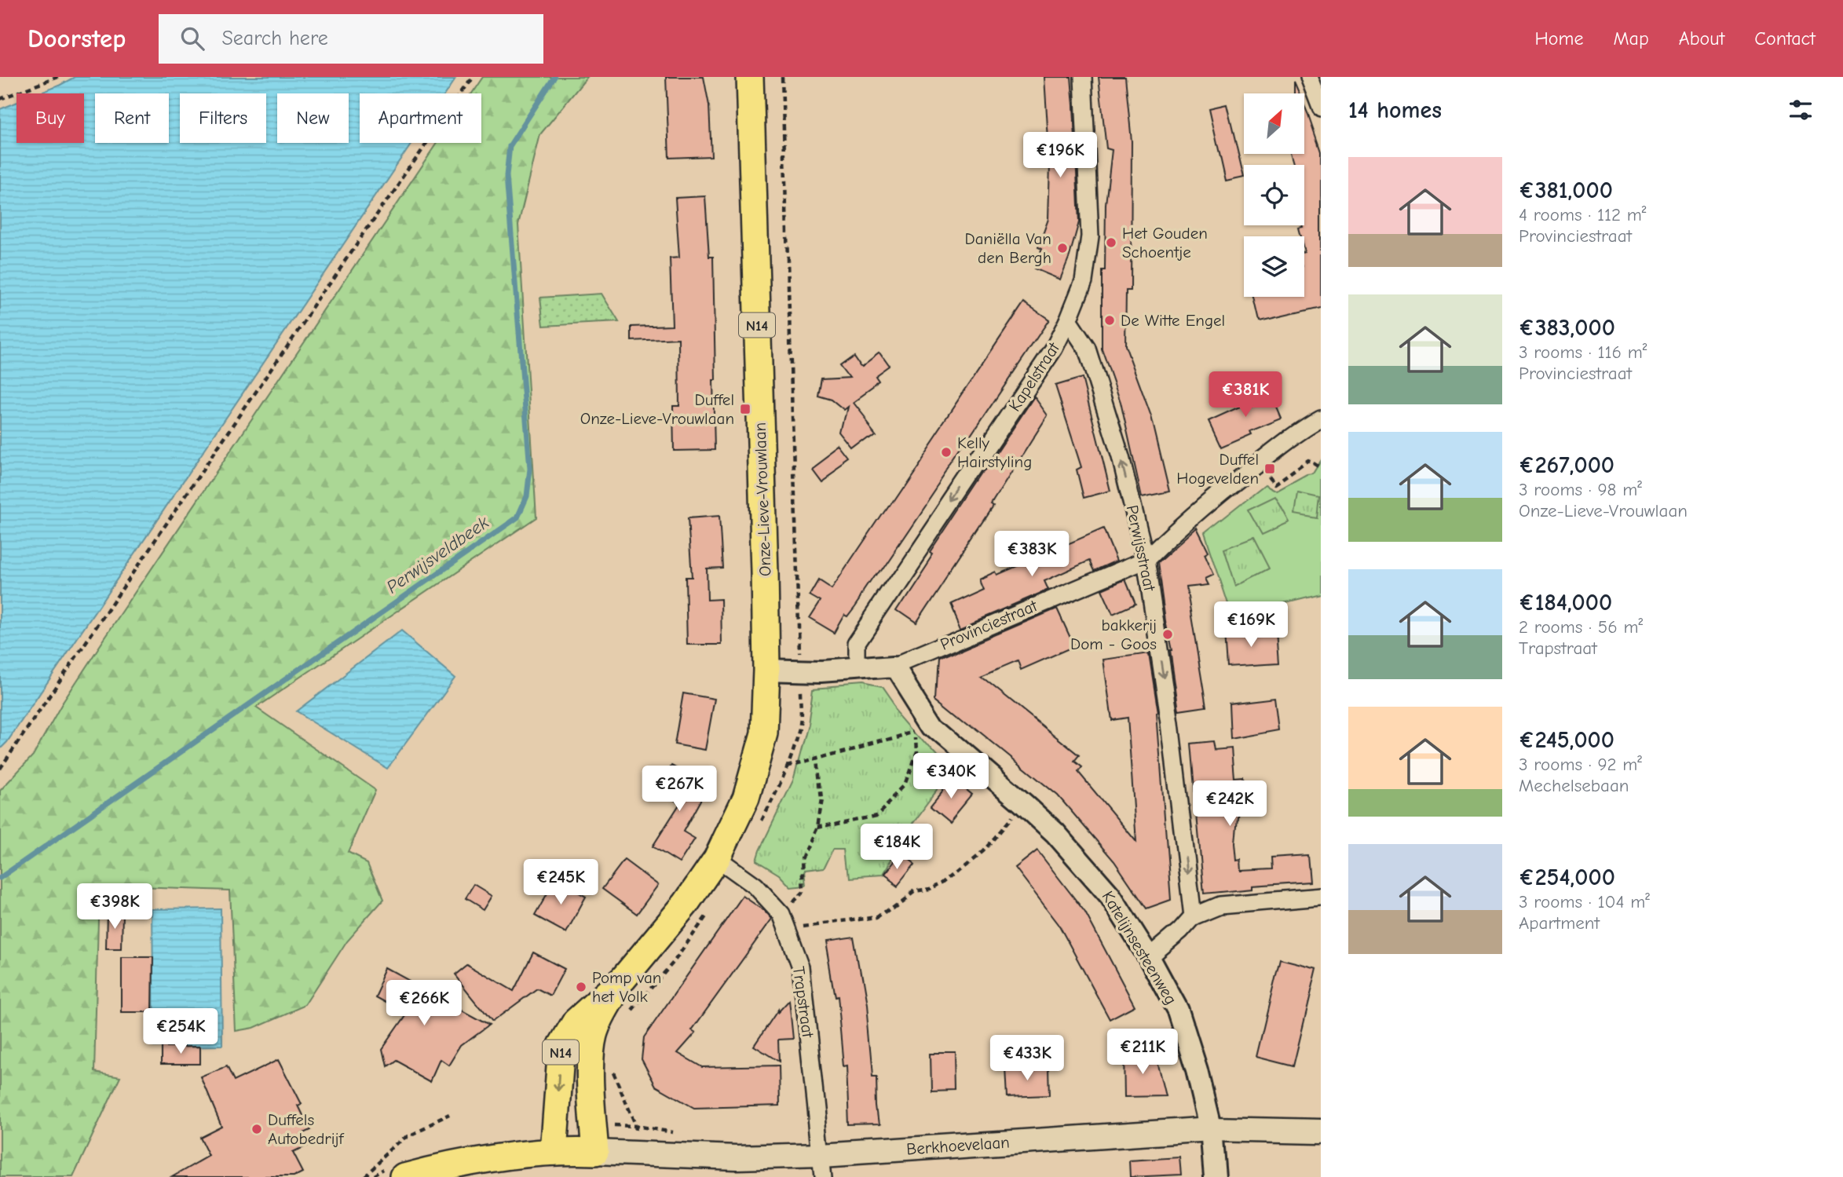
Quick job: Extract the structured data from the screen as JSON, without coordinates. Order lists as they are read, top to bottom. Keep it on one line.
{"streets":{"main road":["N14","Onze-Lieve-Vrouwlaan","Berkhoevelaan"],"street":["Kapelstraat","Perwijsstraat","Provinciestraat","Katelijnsesteenweg","Trapstraat"]},"crossings":[["N14","Onze-Lieve-Vrouwlaan"],["N14","Berkhoevelaan"],["Kapelstraat","Perwijsstraat"],["Kapelstraat","Provinciestraat"],["Onze-Lieve-Vrouwlaan","Provinciestraat"],["Onze-Lieve-Vrouwlaan","Trapstraat"],["Perwijsstraat","Provinciestraat"],["Provinciestraat","Katelijnsesteenweg"],["Katelijnsesteenweg","Berkhoevelaan"],["Trapstraat","Berkhoevelaan"]],"one_way":["Kapelstraat"],"water":["Perwijsveldbeek"],"places":{"other":["Het Gouden Schoentje","Daniëlla Van den Bergh","De Witte Engel","Kelly Hairstyling","bakkerij Dom - Goos","Pomp van het Volk","Duffels Autobedrijf"],"transit":["Duffel Onze-Lieve-Vrouwlaan","Duffel Hogevelden"]},"north":"top right","page":{"header":"Doorstep","search":"Search here","nav":["Home","Map","About","Contact"],"heading":"14 homes","chip":["Buy","Rent","Filters","New","Apartment"],"price":["€196K","€381K","€383K","€169K","€340K","€267K","€242K","€184K","€245K","€398K","€266K","€254K","€211K","€433K"],"list":[{"name":"€381,000","note":"4 rooms · 112 m² · Provinciestraat"},{"name":"€383,000","note":"3 rooms · 116 m² · Provinciestraat"},{"name":"€267,000","note":"3 rooms · 98 m² · Onze-Lieve-Vrouwlaan"},{"name":"€184,000","note":"2 rooms · 56 m² · Trapstraat"},{"name":"€245,000","note":"3 rooms · 92 m² · Mechelsebaan"},{"name":"€254,000","note":"3 rooms · 104 m² · Apartment"}]}}
